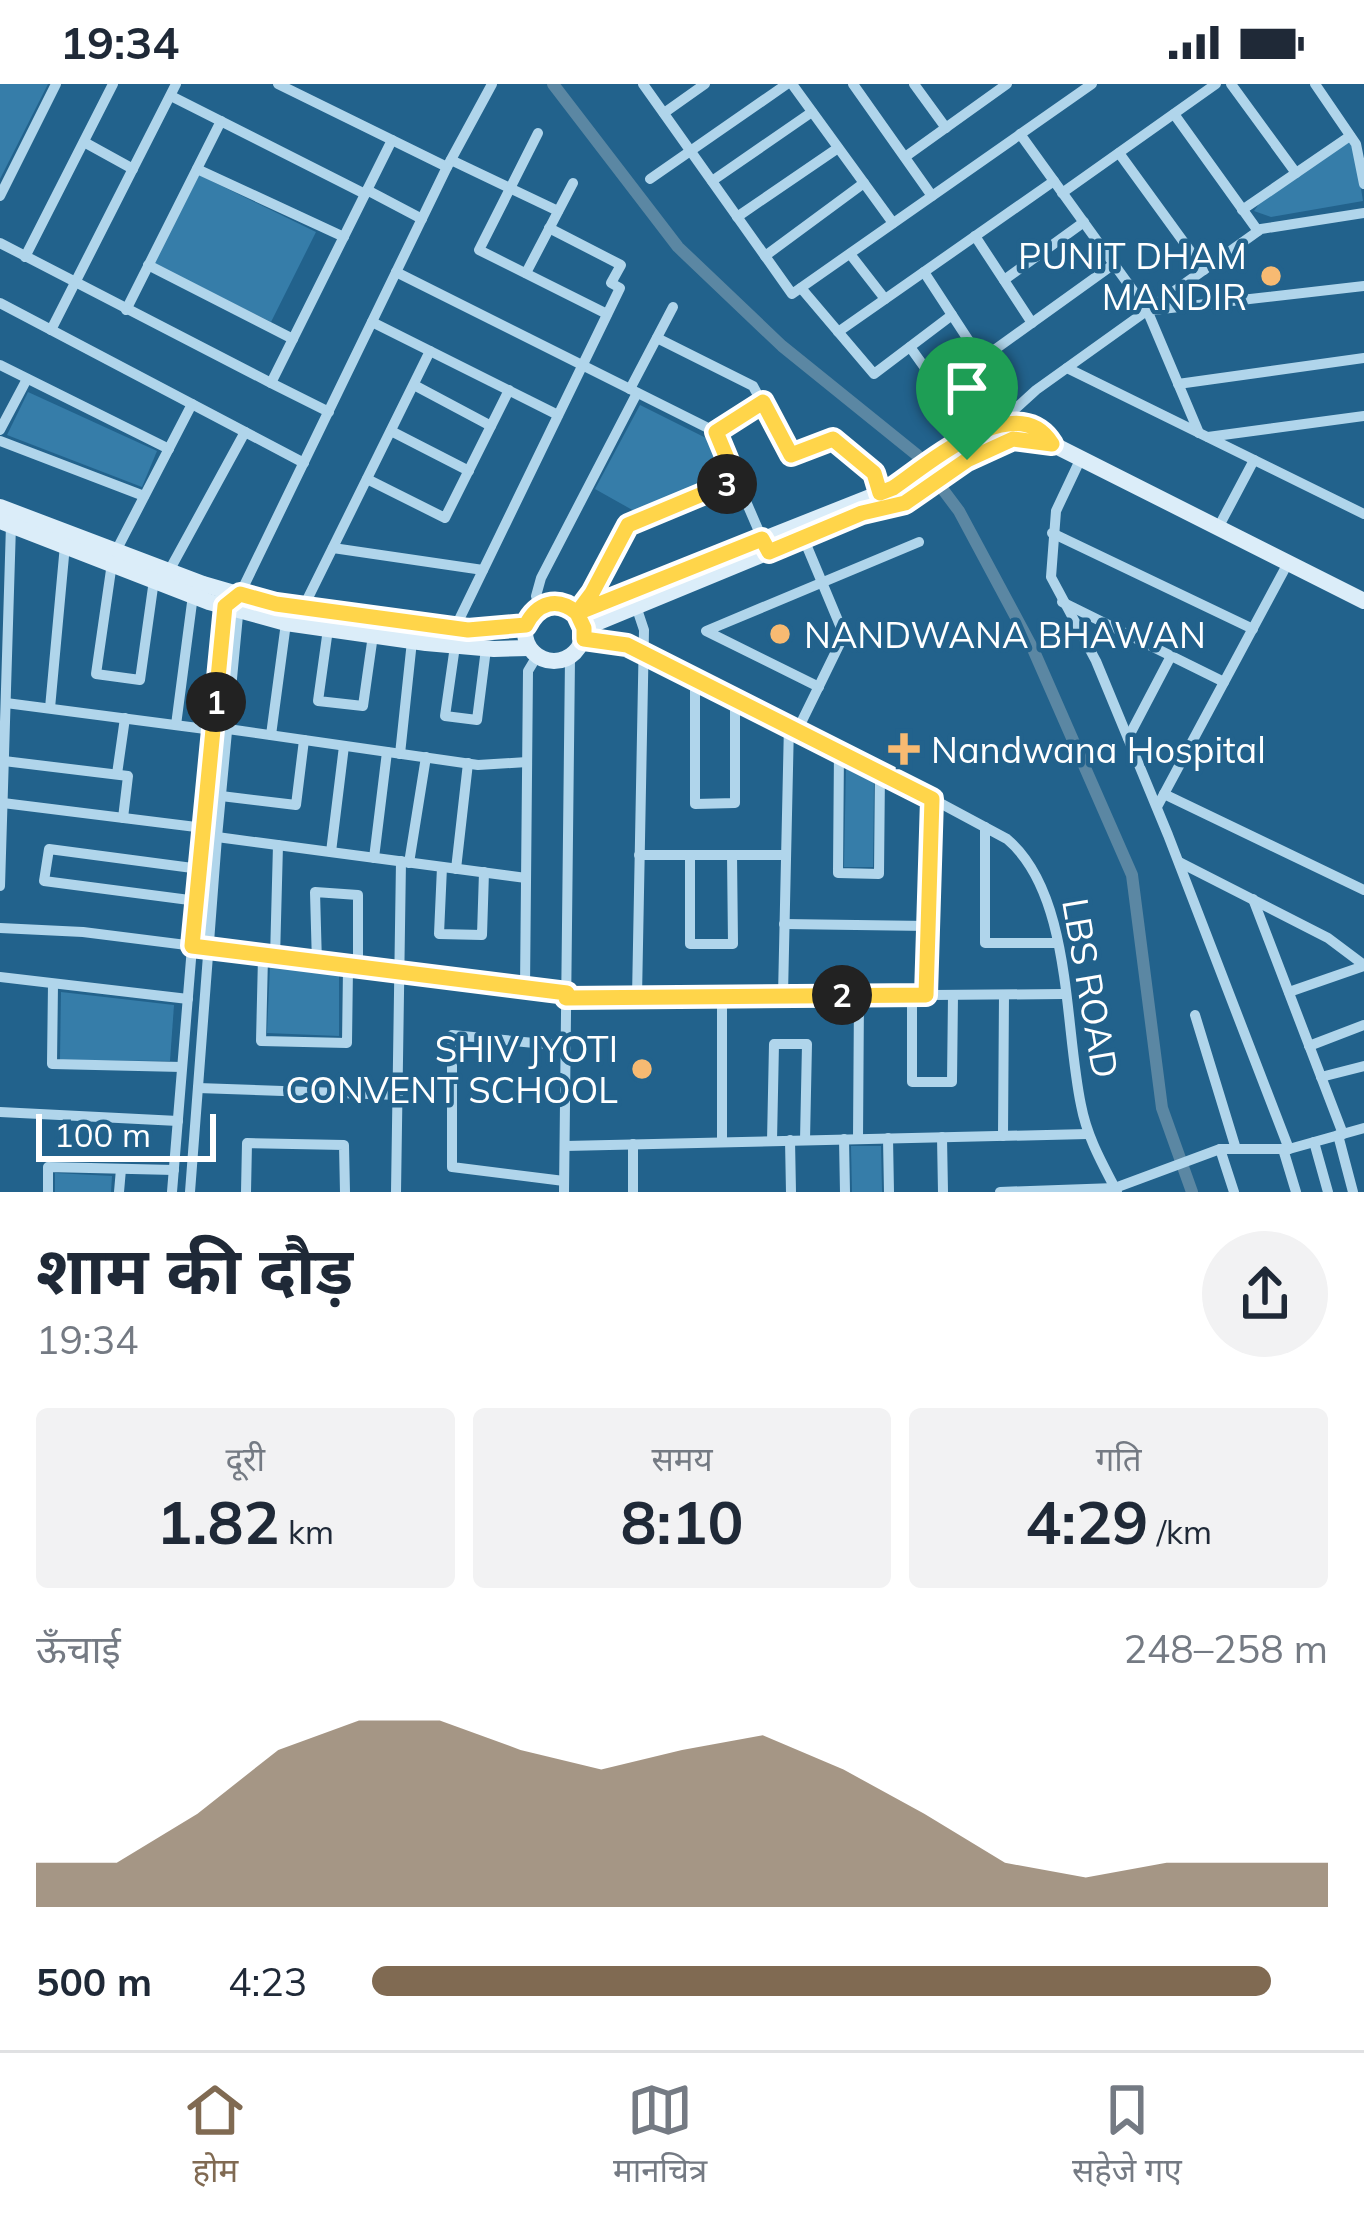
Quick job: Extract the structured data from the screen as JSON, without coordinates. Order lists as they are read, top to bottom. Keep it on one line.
{"streets":{"street":["LBS ROAD"]},"places":{"other":["PUNIT DHAM MANDIR","NANDWANA BHAWAN","SHIV JYOTI CONVENT SCHOOL"],"health":["Nandwana Hospital"]},"scale_bar":"100 m","page":{"status":"19:34","pins":["3","1","2"],"scale":"100 m","heading":["शाम की दौड़","19:34"],"stats":[["दूरी","1.82 km"],["समय","8:10"],["गति","4:29 /km"]],"chart":["ऊँचाई","248–258 m"],"list":[{"name":"500 m","note":"4:23"}],"tabs":["होम","मानचित्र","सहेजे गए"]}}
